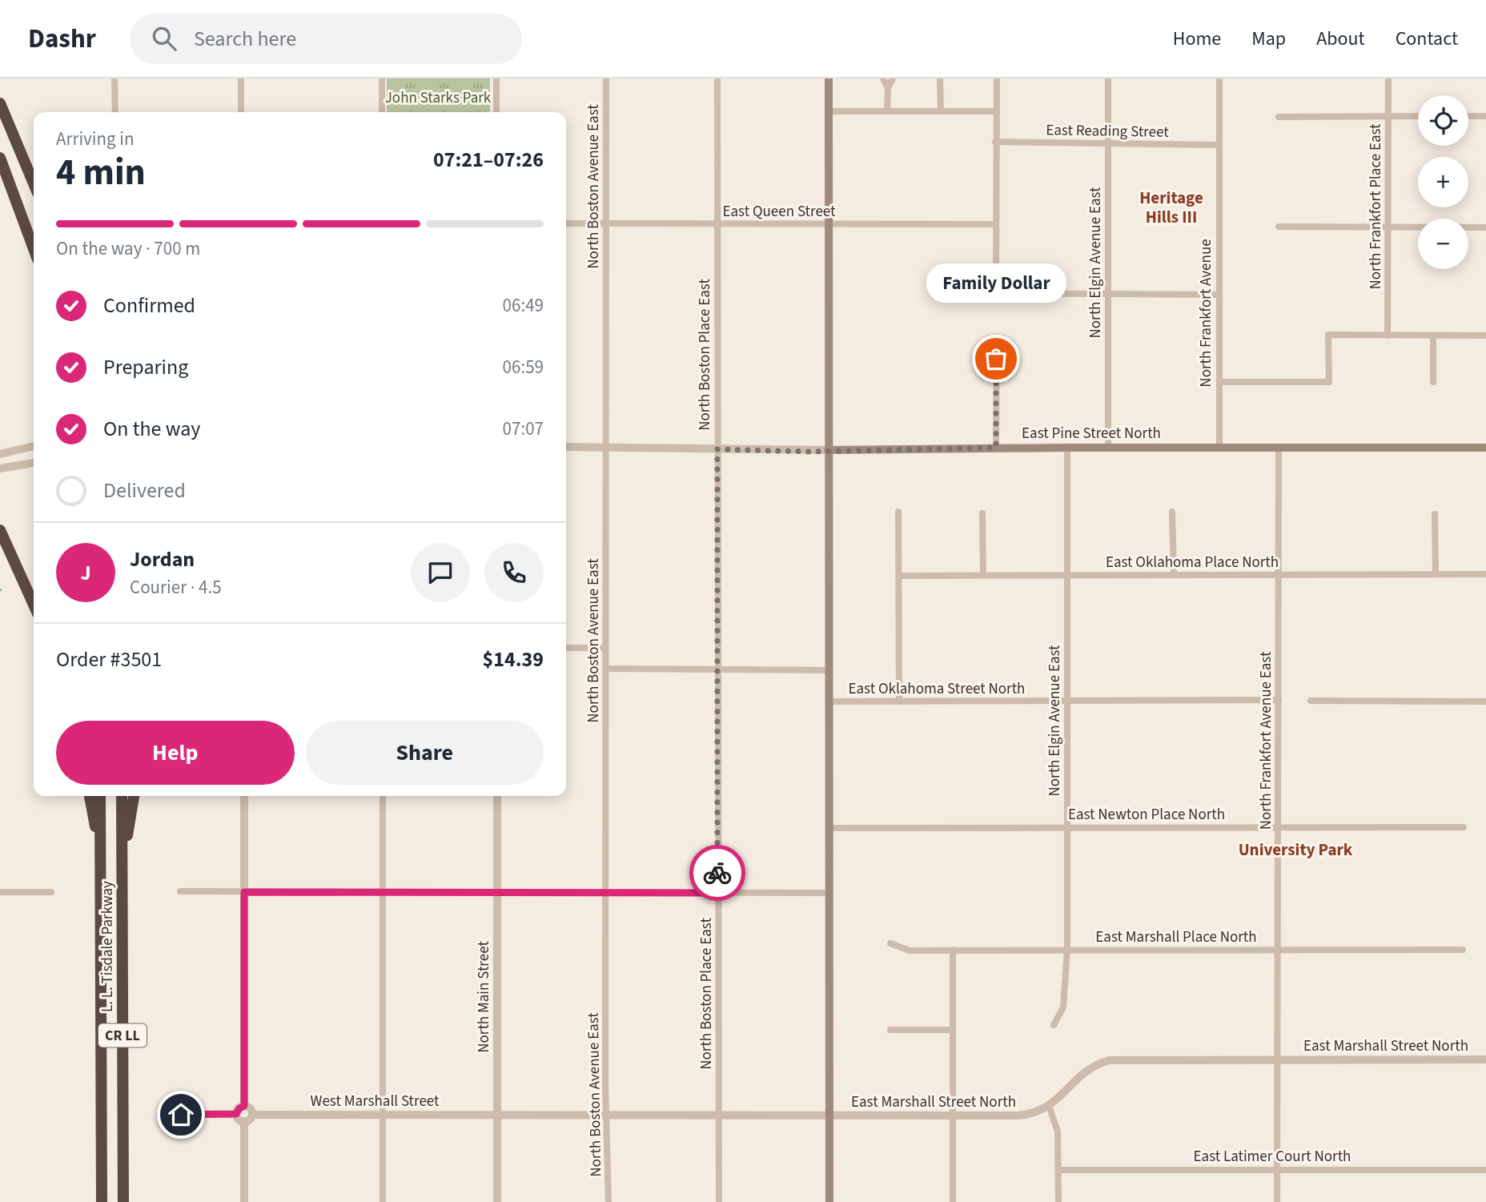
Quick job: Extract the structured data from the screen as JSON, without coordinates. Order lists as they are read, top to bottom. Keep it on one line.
{"streets":{"highway":["L. L. Tisdale Parkway","CR LL"],"main road":["East Pine Street North"],"street":["East Reading Street","North Boston Avenue East","North Frankfort Place East","East Queen Street","North Elgin Avenue East","North Frankfort Avenue","North Boston Place East","East Oklahoma Place North","East Oklahoma Street North","North Frankfort Avenue East","East Newton Place North","East Marshall Place North","North Main Street","East Marshall Street North","West Marshall Street","East Latimer Court North"]},"crossings":[["East Reading Street","North Elgin Avenue East"],["East Reading Street","North Frankfort Avenue"],["North Boston Avenue East","East Queen Street"],["North Boston Avenue East","East Pine Street North"],["North Boston Avenue East","East Marshall Street North"],["East Queen Street","North Boston Place East"],["North Elgin Avenue East","East Pine Street North"],["North Elgin Avenue East","East Oklahoma Place North"],["North Elgin Avenue East","East Oklahoma Street North"],["North Elgin Avenue East","East Newton Place North"],["North Elgin Avenue East","East Marshall Place North"],["North Frankfort Avenue","East Pine Street North"],["North Boston Place East","East Pine Street North"],["North Boston Place East","East Marshall Street North"],["East Pine Street North","North Frankfort Avenue East"],["East Oklahoma Place North","North Frankfort Avenue East"],["East Oklahoma Street North","North Frankfort Avenue East"],["North Frankfort Avenue East","East Newton Place North"],["North Frankfort Avenue East","East Marshall Place North"],["North Frankfort Avenue East","East Marshall Street North"],["North Frankfort Avenue East","East Latimer Court North"],["North Main Street","East Marshall Street North"],["North Main Street","West Marshall Street"],["East Marshall Street North","West Marshall Street"]],"districts":["Heritage Hills III","University Park"],"parks":["John Starks Park"],"places":["Family Dollar"],"page":{"header":"Dashr","search":"Search here","nav":["Home","Map","About","Contact"],"map_buttons":["+","−"],"heading":["4 min","Arriving in","07:21–07:26"],"panel":["Jordan","Courier · 4.5","Order #3501","$14.39"],"bar":"On the way · 700 m","bubble":"Family Dollar","list":[["Confirmed","06:49"],["Preparing","06:59"],["On the way","07:07"],"Delivered"],"round":"J","buttons":["Help","Share"]}}
